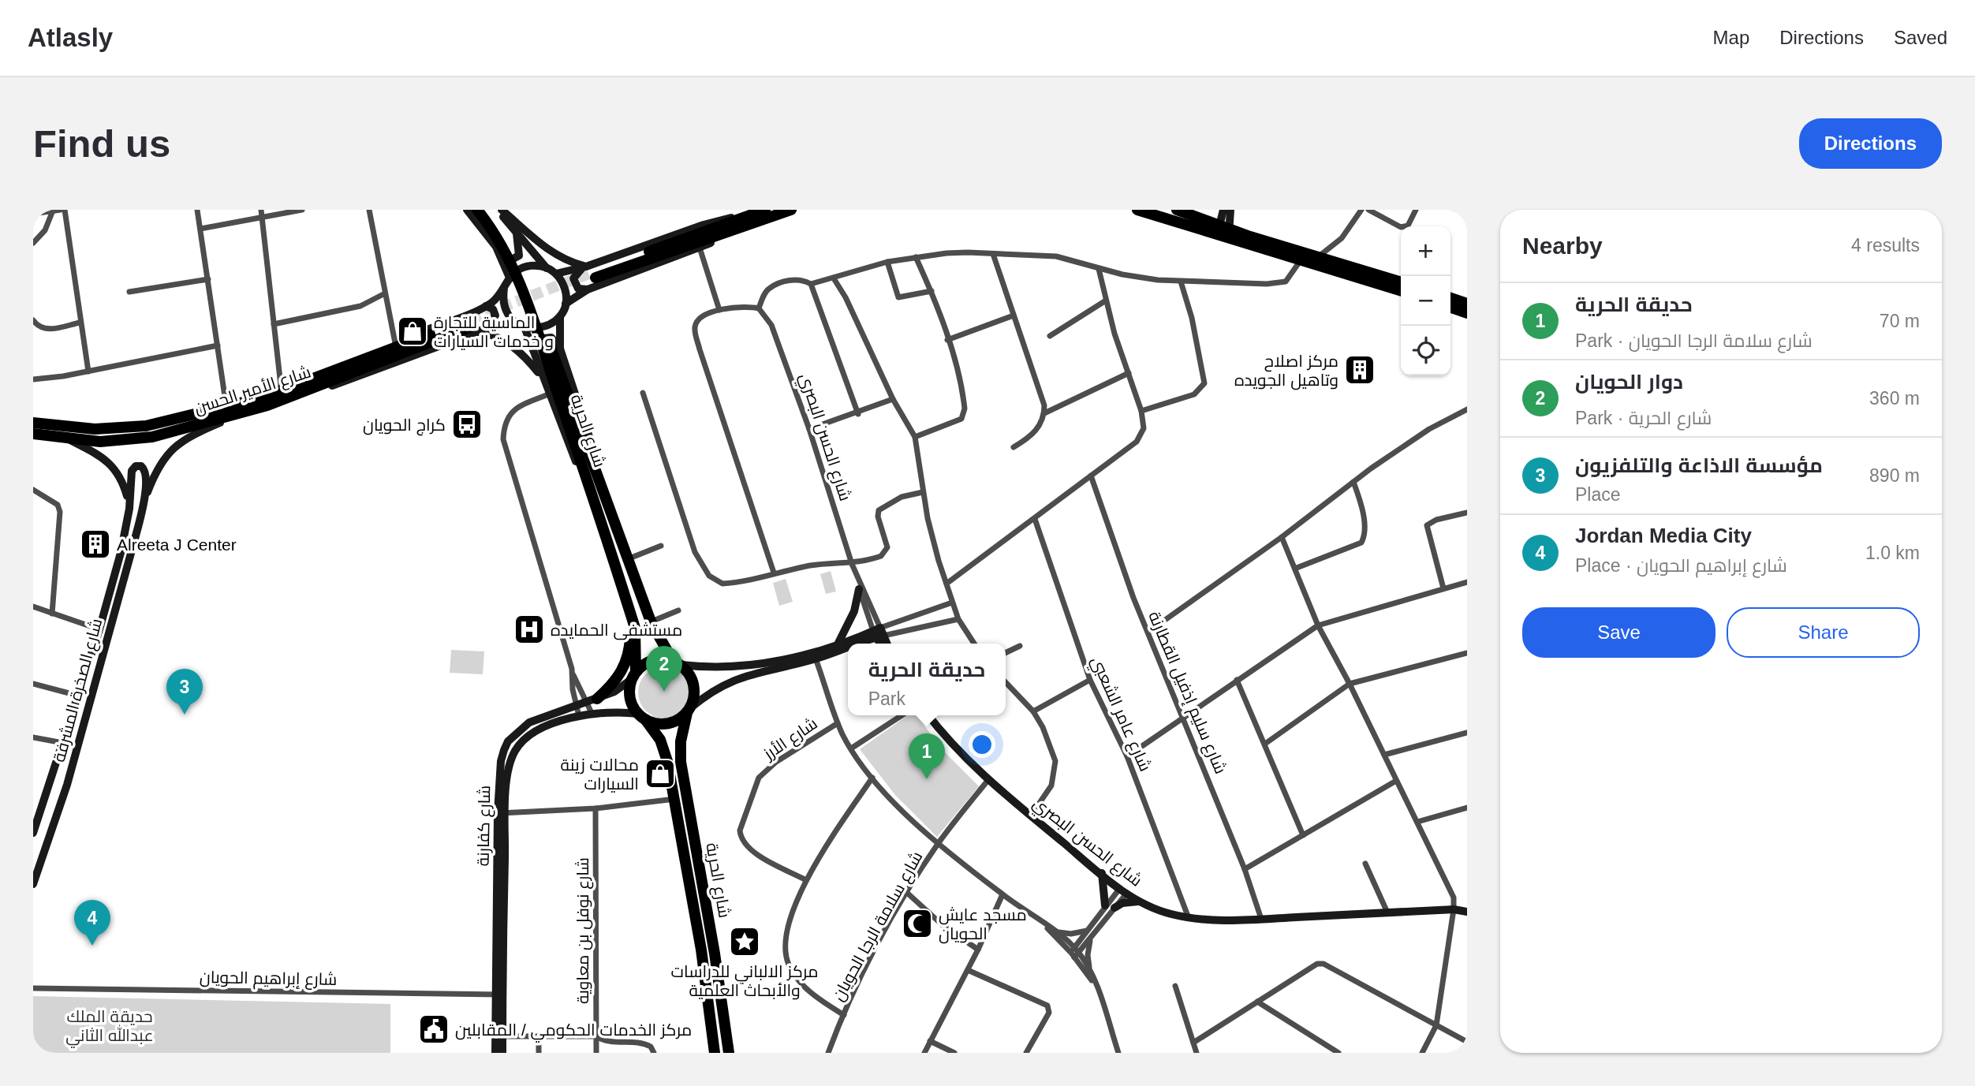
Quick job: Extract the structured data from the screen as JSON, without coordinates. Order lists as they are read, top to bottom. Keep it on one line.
{"streets":{"highway":["شارع الأمير الحسن","شارع الحرية"],"main road":["شارع الحسن البصري","شارع الصخرة المشرفة","شارع كفارنة"],"street":["شارع سليم إذفيل القطارنة","شارع عامر الشعبي","شارع الأرز","شارع سلامة الرجا الحويان","شارع نوفل بن معاوية","شارع إبراهيم الحويان"]},"crossings":[["شارع الحرية","شارع كفارنة"],["شارع الحسن البصري","شارع سليم إذفيل القطارنة"],["شارع الحسن البصري","شارع عامر الشعبي"],["شارع الحسن البصري","شارع سلامة الرجا الحويان"],["شارع الأرز","شارع سلامة الرجا الحويان"],["شارع كفارنة","شارع إبراهيم الحويان"]],"parks":["حديقة الملك عبدالله الثاني"],"places":{"shop":["الماسية للتجارة و خدمات السيارات","محالات زينة السيارات"],"building":["مركز اصلاح وتاهيل الجويده","Alreeta J Center"],"bus stop":["كراج الحويان"],"hospital":["مستشفى الحمايده"],"mosque":["مسجد عايش الحويان"],"place":["مركز الالباني للدراسات والأبحاث العلمية"],"public building":["مركز الخدمات الحكومي / المقابلين"]},"page":{"header":"Atlasly","nav":["Map","Directions","Saved"],"buttons":["Directions",["Save","Share"]],"title":"Find us","heading":["Nearby","4 results"],"map_buttons":["+","−"],"list":[{"mark":"1","name":"حديقة الحرية","note":"Park · شارع سلامة الرجا الحويان","value":"70 m"},{"mark":"2","name":"دوار الحويان","note":"Park · شارع الحرية","value":"360 m"},{"mark":"3","name":"مؤسسة الاذاعة والتلفزيون","note":"Place","value":"890 m"},{"mark":"4","name":"Jordan Media City","note":"Place · شارع إبراهيم الحويان","value":"1.0 km"}],"popup":["حديقة الحرية","Park"],"pins":["2","3","1","4"]}}
